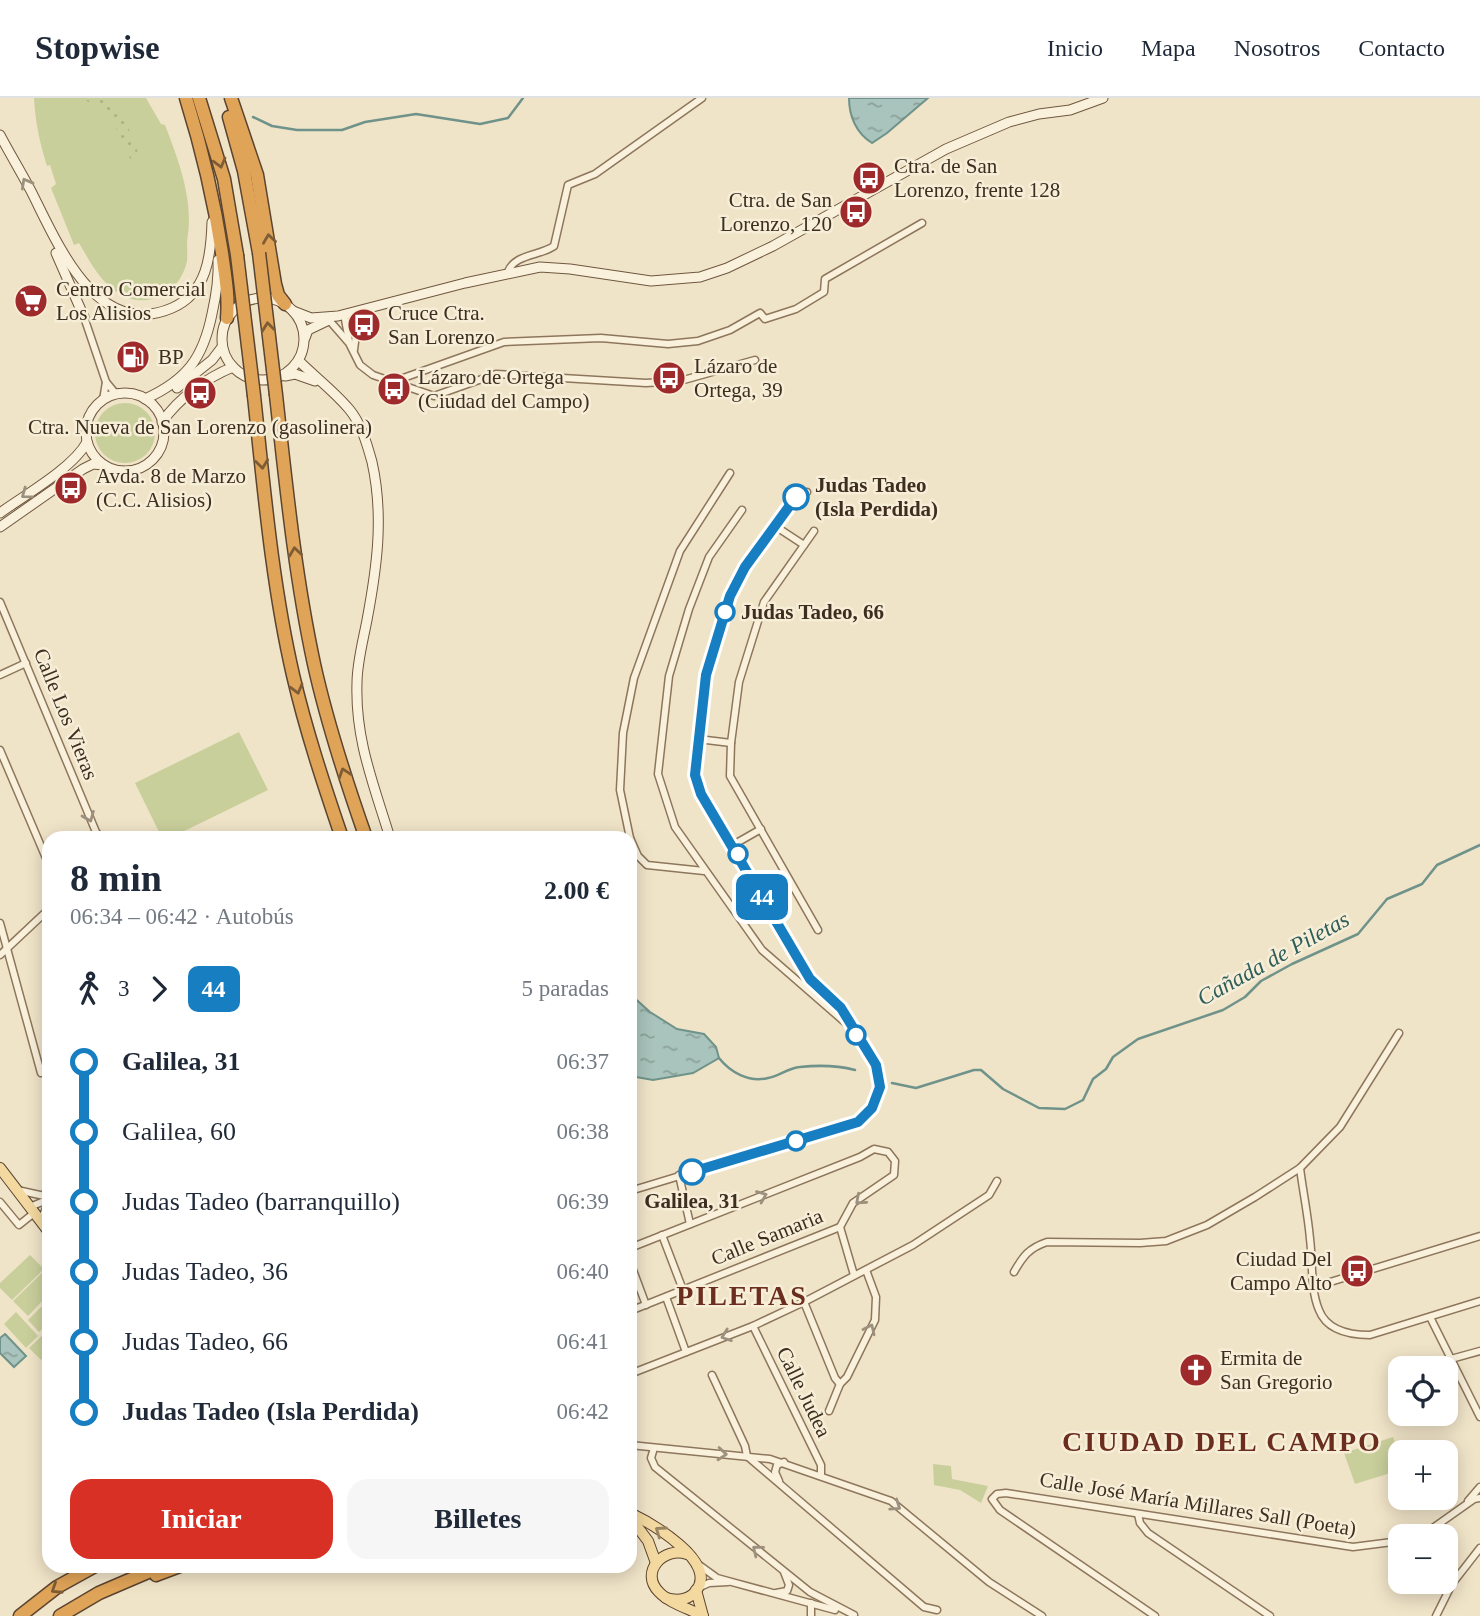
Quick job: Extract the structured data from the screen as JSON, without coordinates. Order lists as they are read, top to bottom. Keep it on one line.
{"streets":{"street":["Calle Los Vieras","Calle Samaria","Calle Judea","Calle José María Millares Sall (Poeta)"]},"one_way":["Calle Los Vieras"],"districts":["PILETAS","CIUDAD DEL CAMPO"],"water":["Cañada de Piletas"],"places":{"bus stop":["Ctra. de San Lorenzo, frente 128","Ctra. de San Lorenzo, 120","Cruce Ctra. San Lorenzo","Lázaro de Ortega, 39","Lázaro de Ortega (Ciudad del Campo)","Ctra. Nueva de San Lorenzo (gasolinera)","Avda. 8 de Marzo (C.C. Alisios)","Ciudad Del Campo Alto"],"supermarket":["Centro Comercial Los Alisios"],"fuel station":["BP"],"other":["Judas Tadeo (Isla Perdida)","Judas Tadeo, 66","Galilea, 31"],"church":["Ermita de San Gregorio"]},"lines":["bus line 44"],"page":{"header":"Stopwise","nav":["Inicio","Mapa","Nosotros","Contacto"],"on_map":"44","heading":["8 min","06:34 – 06:42 · Autobús","2.00 €"],"legs":["3","44","5 paradas"],"list":[{"name":"Galilea, 31","value":"06:37"},{"name":"Galilea, 60","value":"06:38"},{"name":"Judas Tadeo (barranquillo)","value":"06:39"},{"name":"Judas Tadeo, 36","value":"06:40"},{"name":"Judas Tadeo, 66","value":"06:41"},{"name":"Judas Tadeo (Isla Perdida)","value":"06:42"}],"map_buttons":["+","−"],"buttons":["Iniciar","Billetes"]}}
